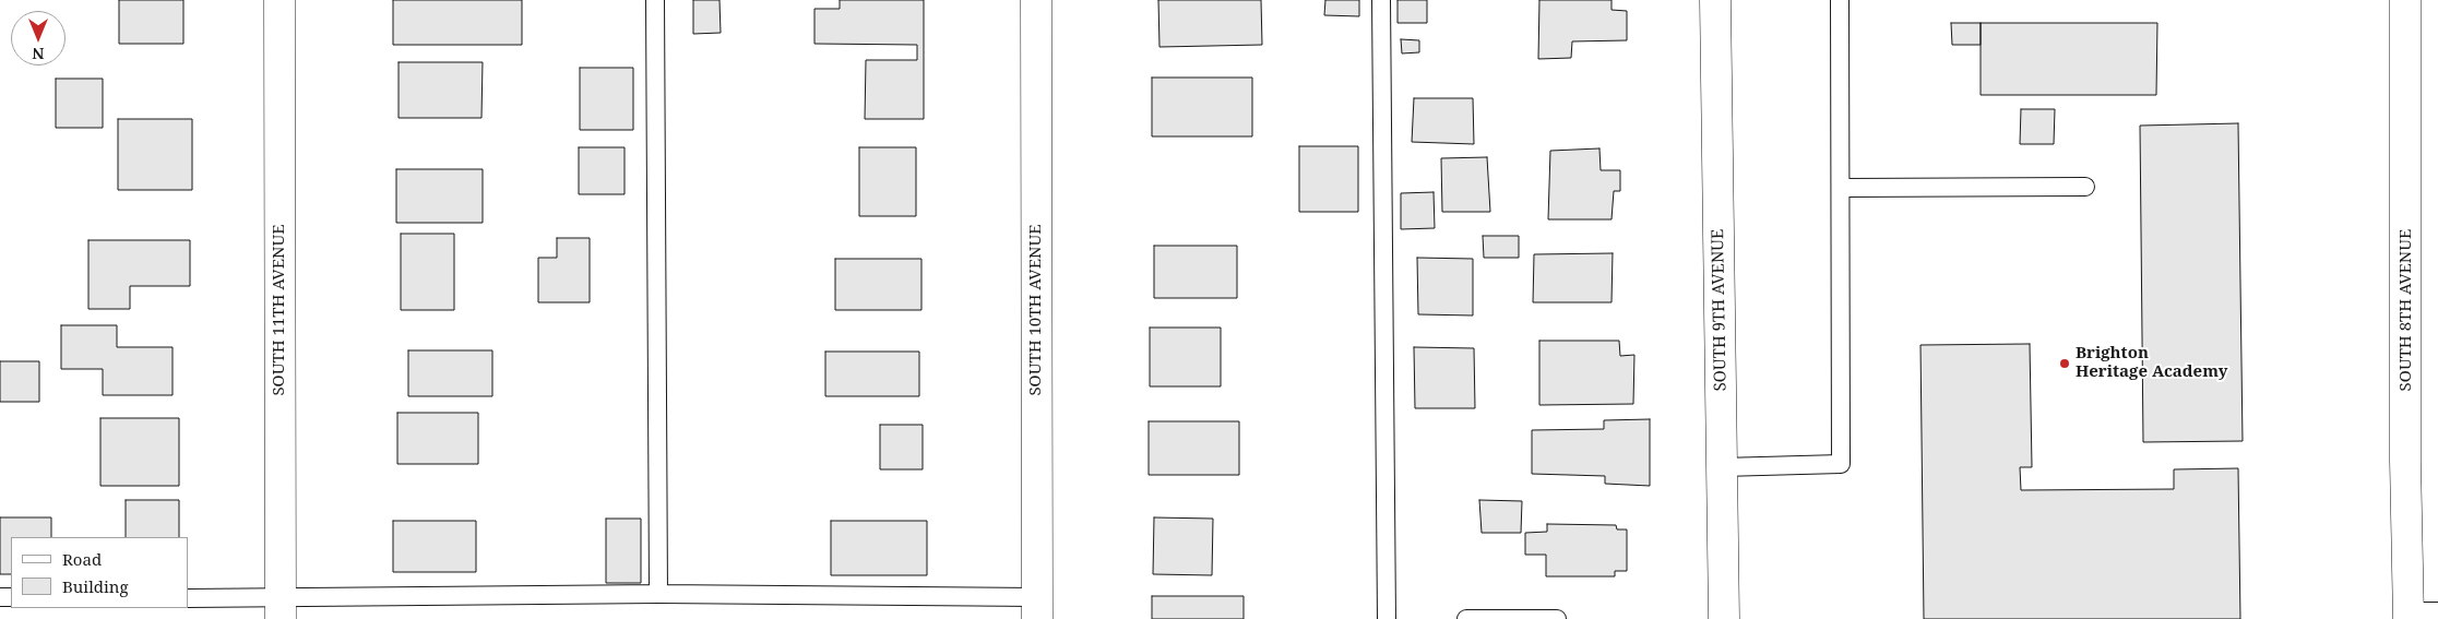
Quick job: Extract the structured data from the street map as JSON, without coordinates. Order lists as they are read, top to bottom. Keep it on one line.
{"streets":{"street":["SOUTH 11TH AVENUE","SOUTH 10TH AVENUE","SOUTH 9TH AVENUE","SOUTH 8TH AVENUE"]},"places":["Brighton Heritage Academy"],"legend":["Road","Building"],"north":"bottom"}
